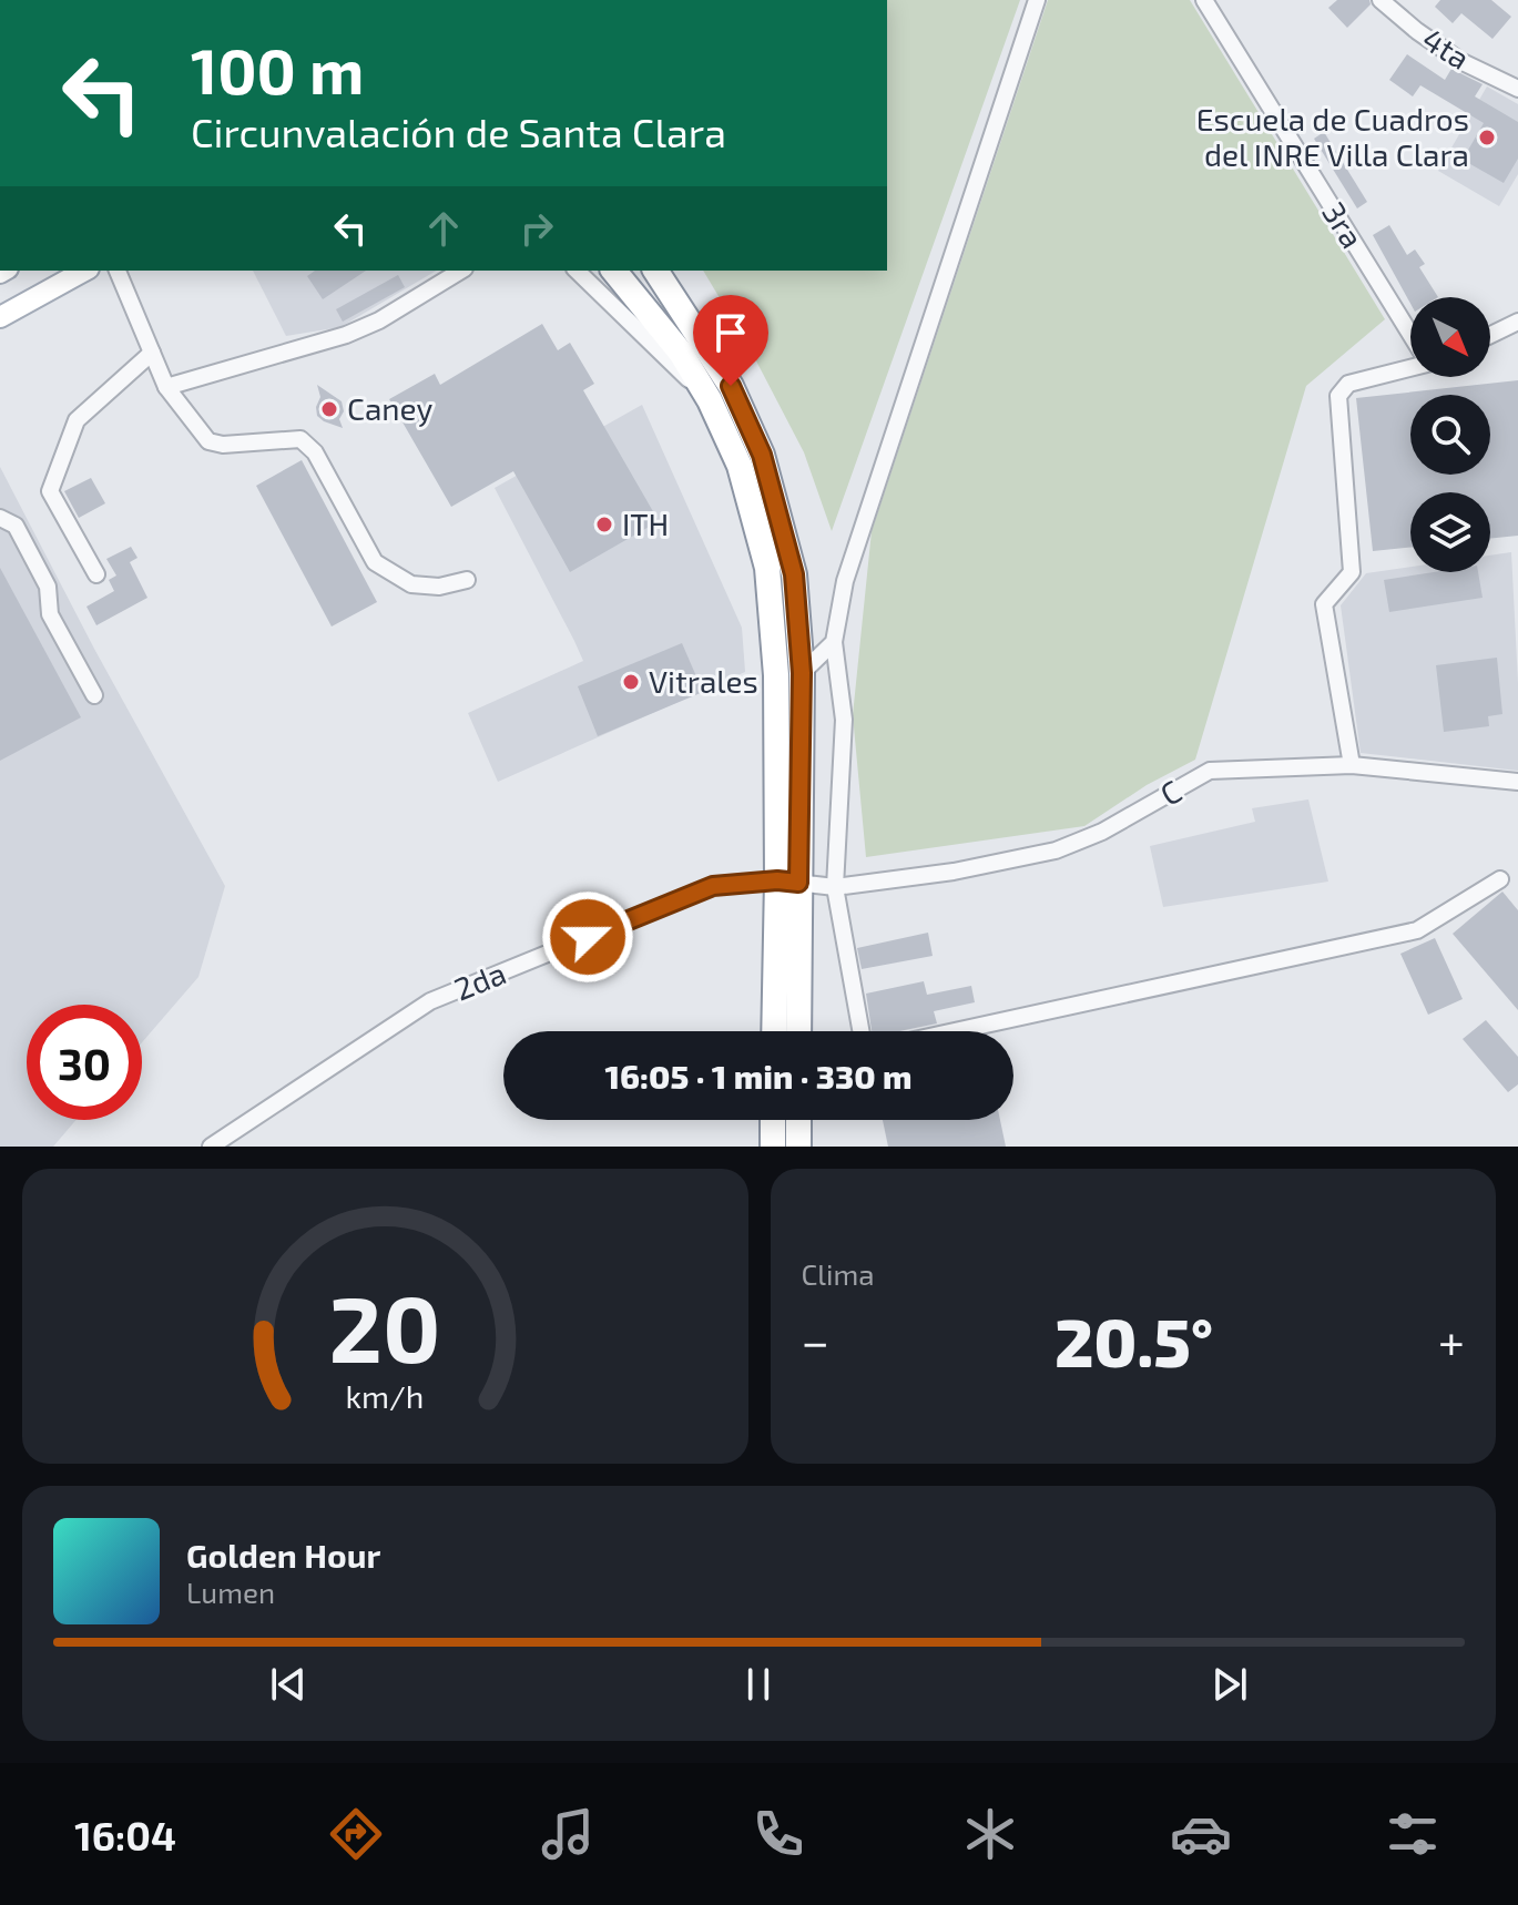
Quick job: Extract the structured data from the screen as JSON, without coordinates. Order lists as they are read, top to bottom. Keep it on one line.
{"streets":{"street":["4ta","3ra","C","2da"]},"crossings":[["C","2da"]],"places":["Escuela de Cuadros del INRE Villa Clara","Caney","ITH","Vitrales"],"north":"bottom right","page":{"turn":["100 m","Circunvalación de Santa Clara"],"limit":"30","trip":"16:05 · 1 min · 330 m","tile":"Clima","heat":["−","20.5°","+"],"song":["Golden Hour","Lumen"],"tabs":"16:04","gauge":["20","km/h"]}}
